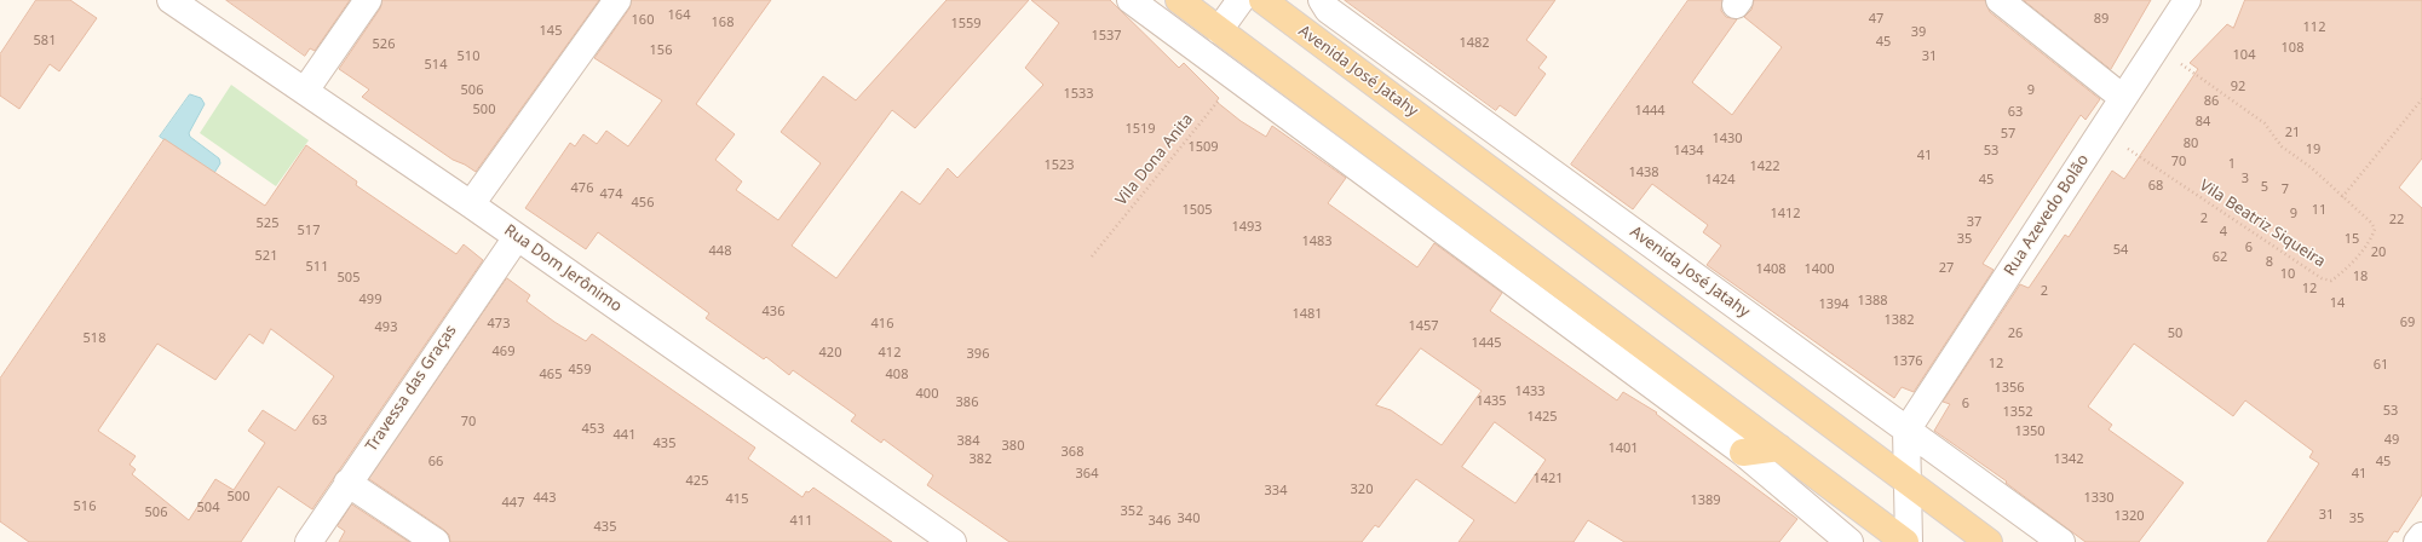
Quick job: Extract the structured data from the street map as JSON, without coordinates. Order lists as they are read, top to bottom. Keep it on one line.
{"streets":{"main road":["Avenida José Jatahy"],"street":["Rua Azevedo Bolão","Rua Dom Jerônimo","Travessa das Graças"],"path":["Vila Dona Anita","Vila Beatriz Siqueira"]},"crossings":[["Avenida José Jatahy","Rua Azevedo Bolão"],["Rua Azevedo Bolão","Vila Beatriz Siqueira"],["Rua Dom Jerônimo","Travessa das Graças"]],"house_numbers":["164","47","89","160","168","1559","112","145","39","1537","581","45","1482","526","108","156","104","510","31","514","92","506","9","1533","86","500","1444","63","84","1519","21","57","1430","80","1509","19","1434","53","41","70","1","1523","1422","1438","3","1424","45","68","5","476","7","474","456","1505","11","1412","9","2","22","37","525","1493","517","4","35","15","1483","6","54","448","20","521","62","8","511","27","1408","1400","10","18","505","12","2","499","1388","14","1394","436","1481","1382","69","473","416","1457","493","26","50","518","1445","469","420","412","396","1376","12","61","459","465","408","1356","1433","400","1435","386","6","53","1352","1425","63","70","453","1350","441","49","384","435","380","1401","368","382","1342","66","45","364","41","1421","425","320","334","500","443","1330","415","1389","447","516","504","352","506","31","1320","340","35","411","346","435"]}
